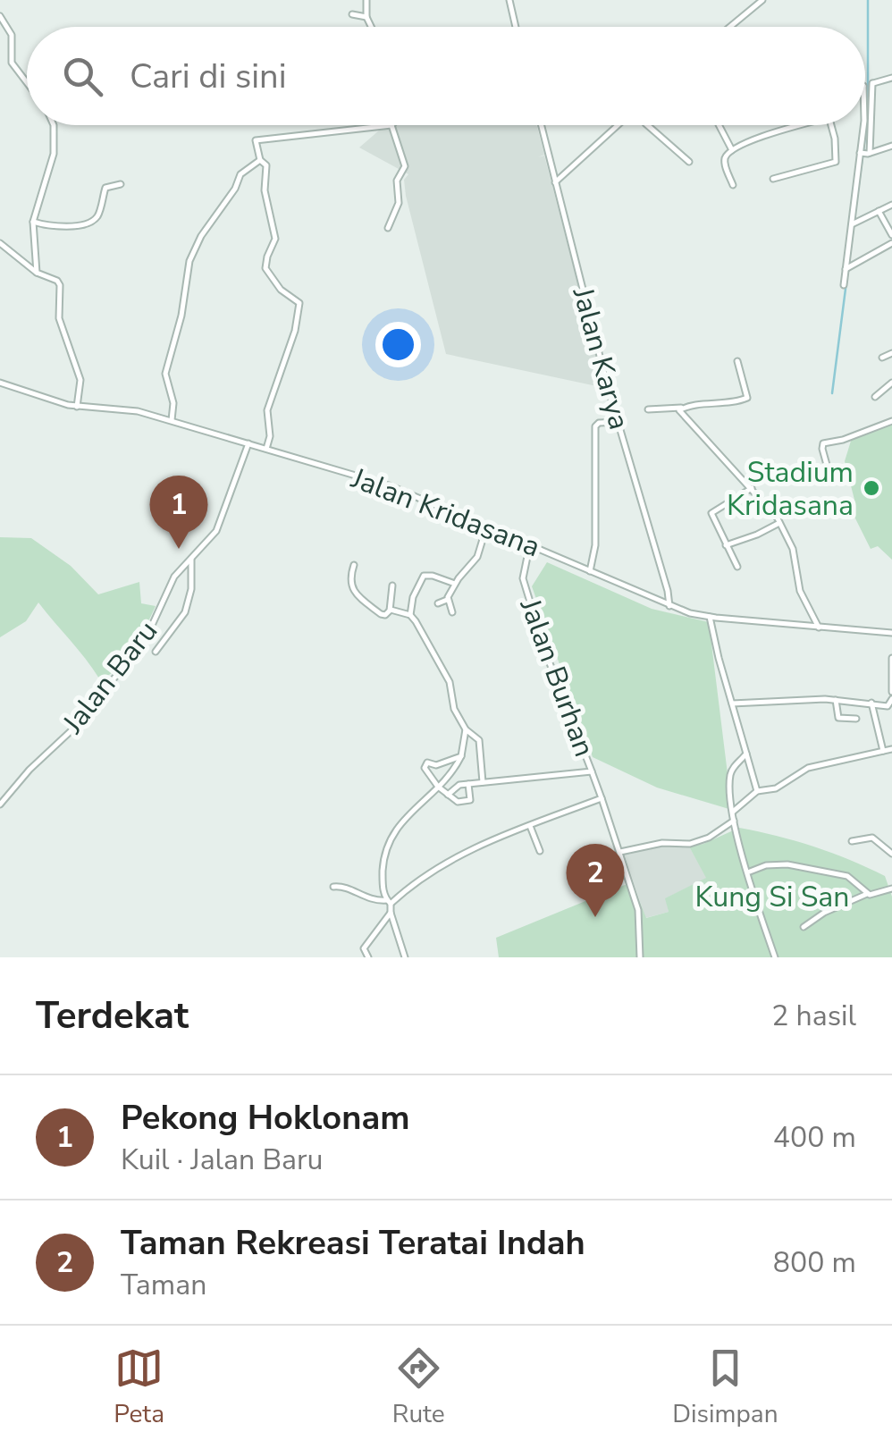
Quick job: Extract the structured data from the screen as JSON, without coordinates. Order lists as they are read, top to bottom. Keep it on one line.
{"streets":{"street":["Jalan Karya","Jalan Kridasana","Jalan Baru","Jalan Burhan"]},"crossings":[["Jalan Karya","Jalan Kridasana"],["Jalan Kridasana","Jalan Baru"],["Jalan Kridasana","Jalan Burhan"]],"parks":["Kung Si San"],"places":["Stadium Kridasana"],"page":{"search":"Cari di sini","pins":["1","2"],"heading":["Terdekat","2 hasil"],"list":[{"mark":"1","name":"Pekong Hoklonam","note":"Kuil · Jalan Baru","value":"400 m"},{"mark":"2","name":"Taman Rekreasi Teratai Indah","note":"Taman","value":"800 m"}],"nav":["Peta","Rute","Disimpan"]}}
